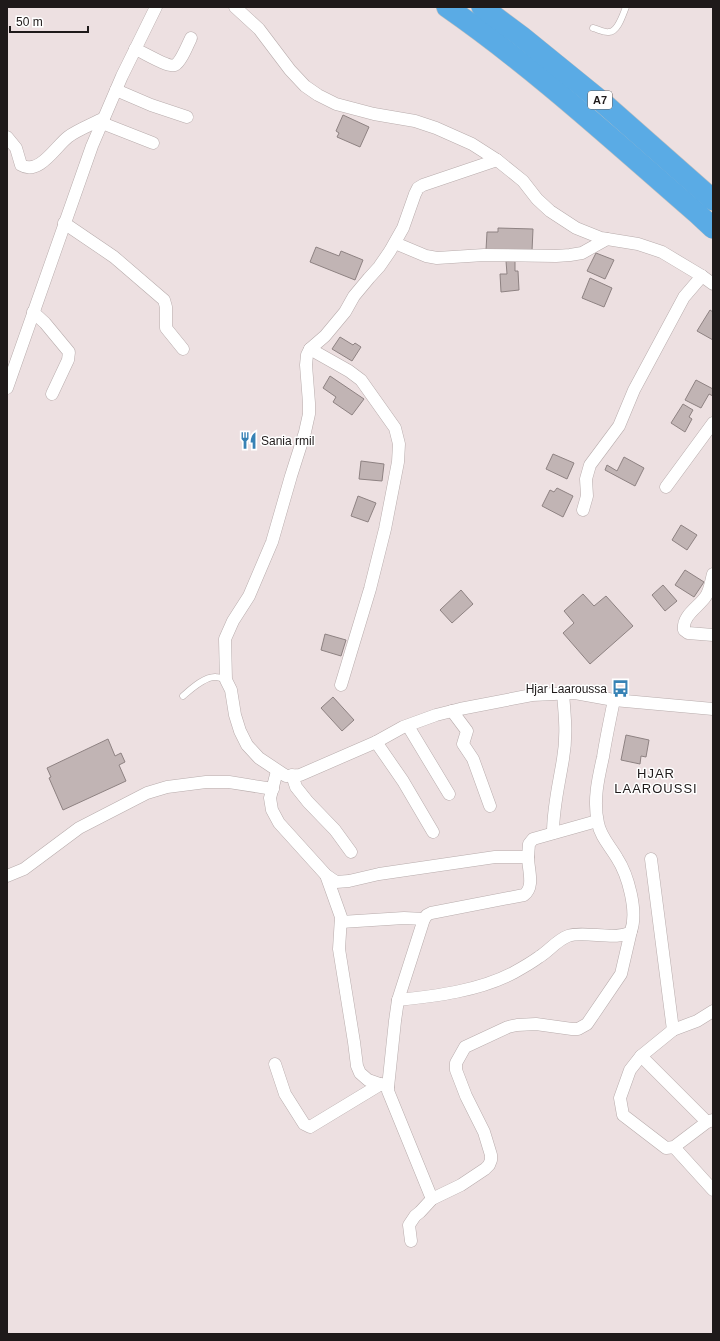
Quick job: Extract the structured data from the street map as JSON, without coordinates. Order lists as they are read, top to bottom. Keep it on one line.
{"streets":{"highway":["A7"]},"districts":["HJAR LAAROUSSI"],"places":{"restaurant":["Sania rmil"],"bus stop":["Hjar Laaroussa"]},"scale_bar":"50 m"}
